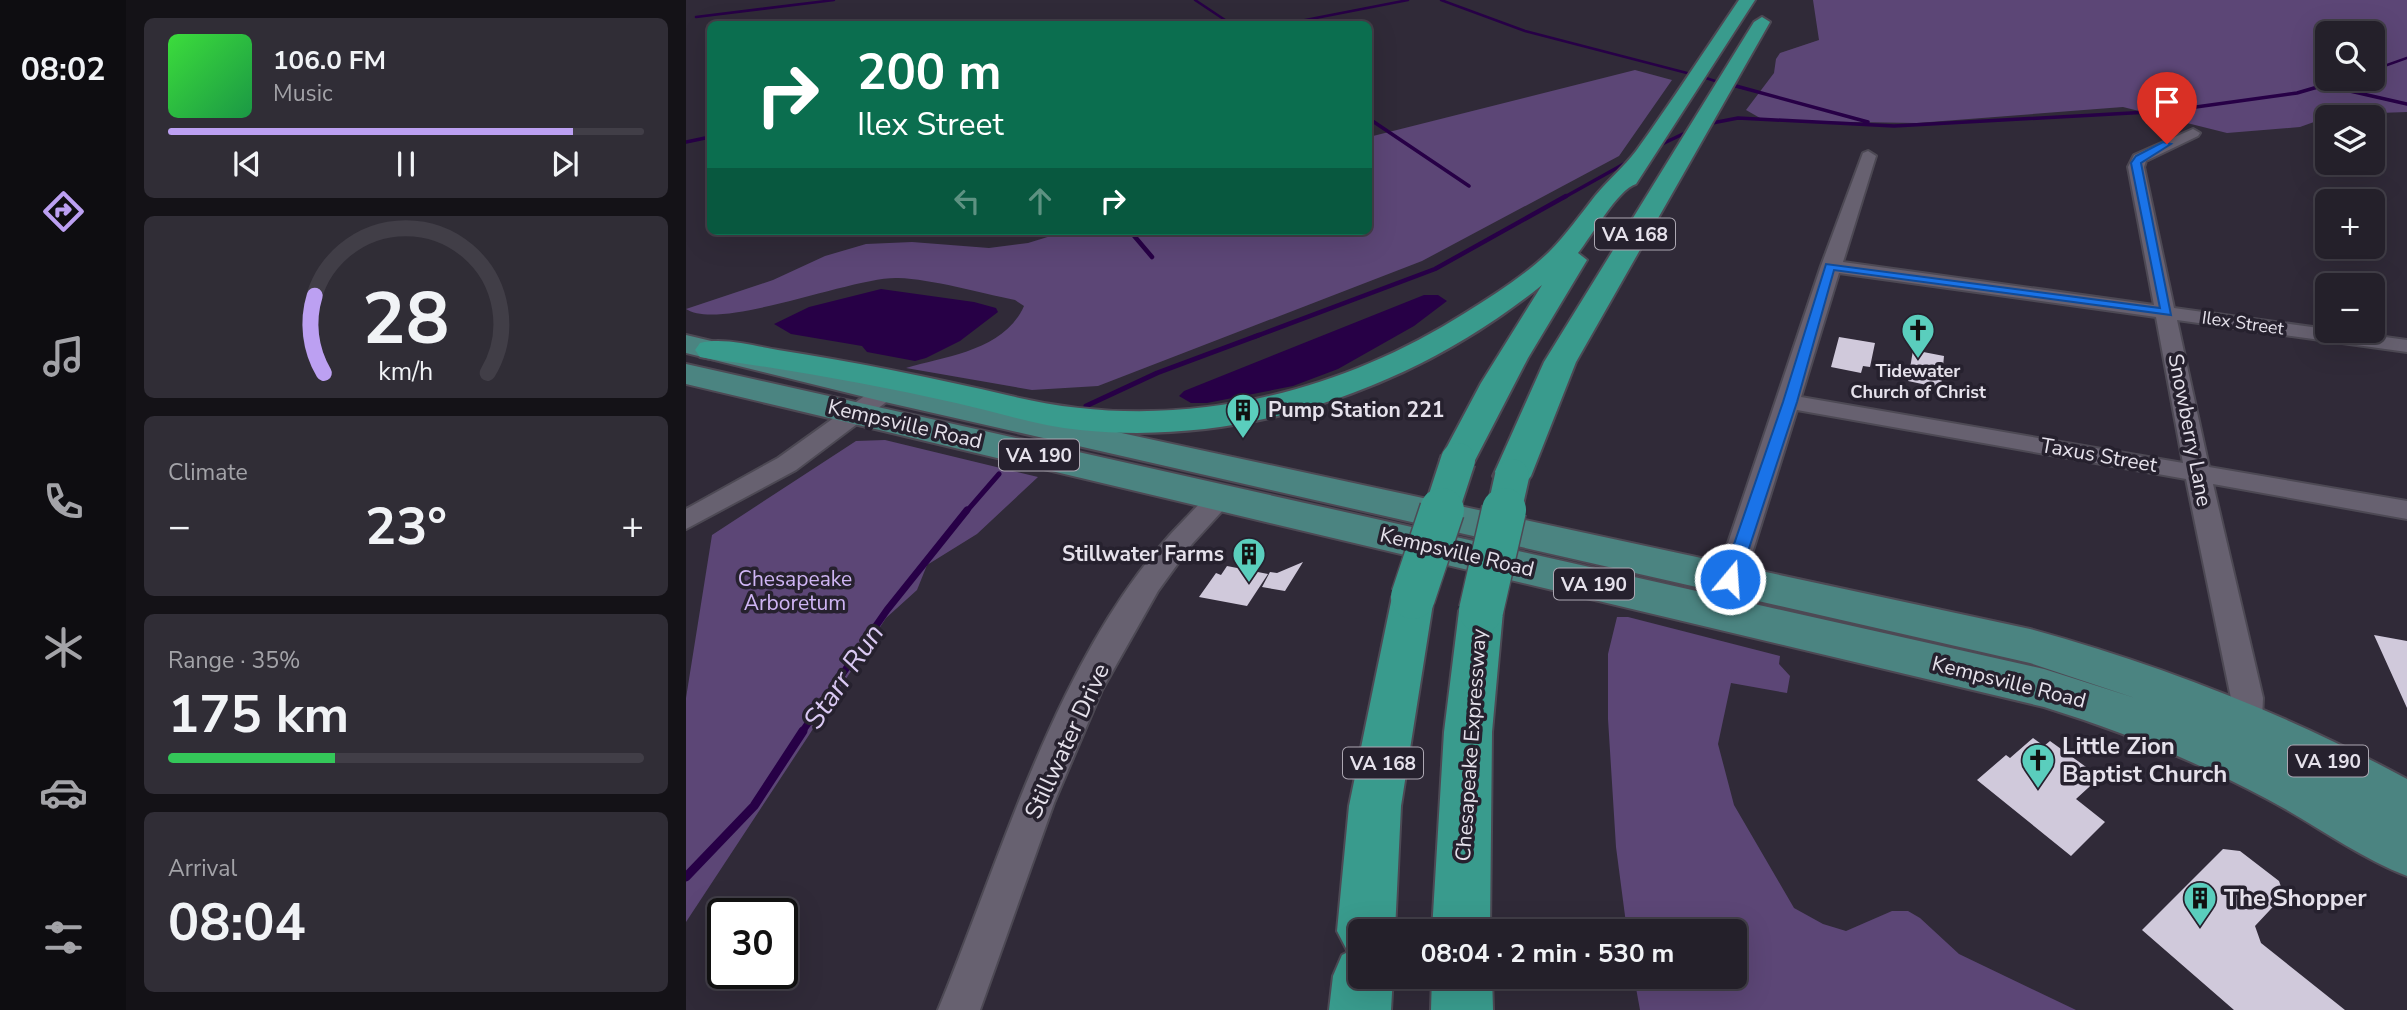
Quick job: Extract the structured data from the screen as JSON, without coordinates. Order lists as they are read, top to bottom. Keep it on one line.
{"streets":{"highway":["VA 168","Chesapeake Expressway"],"main road":["Kempsville Road","VA 190"],"street":["Ilex Street","Snowberry Lane","Taxus Street","Stillwater Drive"]},"crossings":[["Ilex Street","Snowberry Lane"],["Kempsville Road","Snowberry Lane"],["Kempsville Road","Stillwater Drive"],["Snowberry Lane","Taxus Street"]],"water":["Starr Run"],"parks":["Chesapeake Arboretum"],"places":{"church":["Tidewater Church of Christ","Little Zion Baptist Church"],"building":["Pump Station 221","Stillwater Farms","The Shopper"]},"page":{"tabs":"08:02","map_buttons":["+","−"],"turn":["200 m","Ilex Street"],"song":["106.0 FM","Music"],"tile":["Climate",["Range · 35%","175 km"],["Arrival","08:04"]],"heat":["−","23°","+"],"limit":"30","trip":"08:04 · 2 min · 530 m","gauge":["28","km/h"]}}
